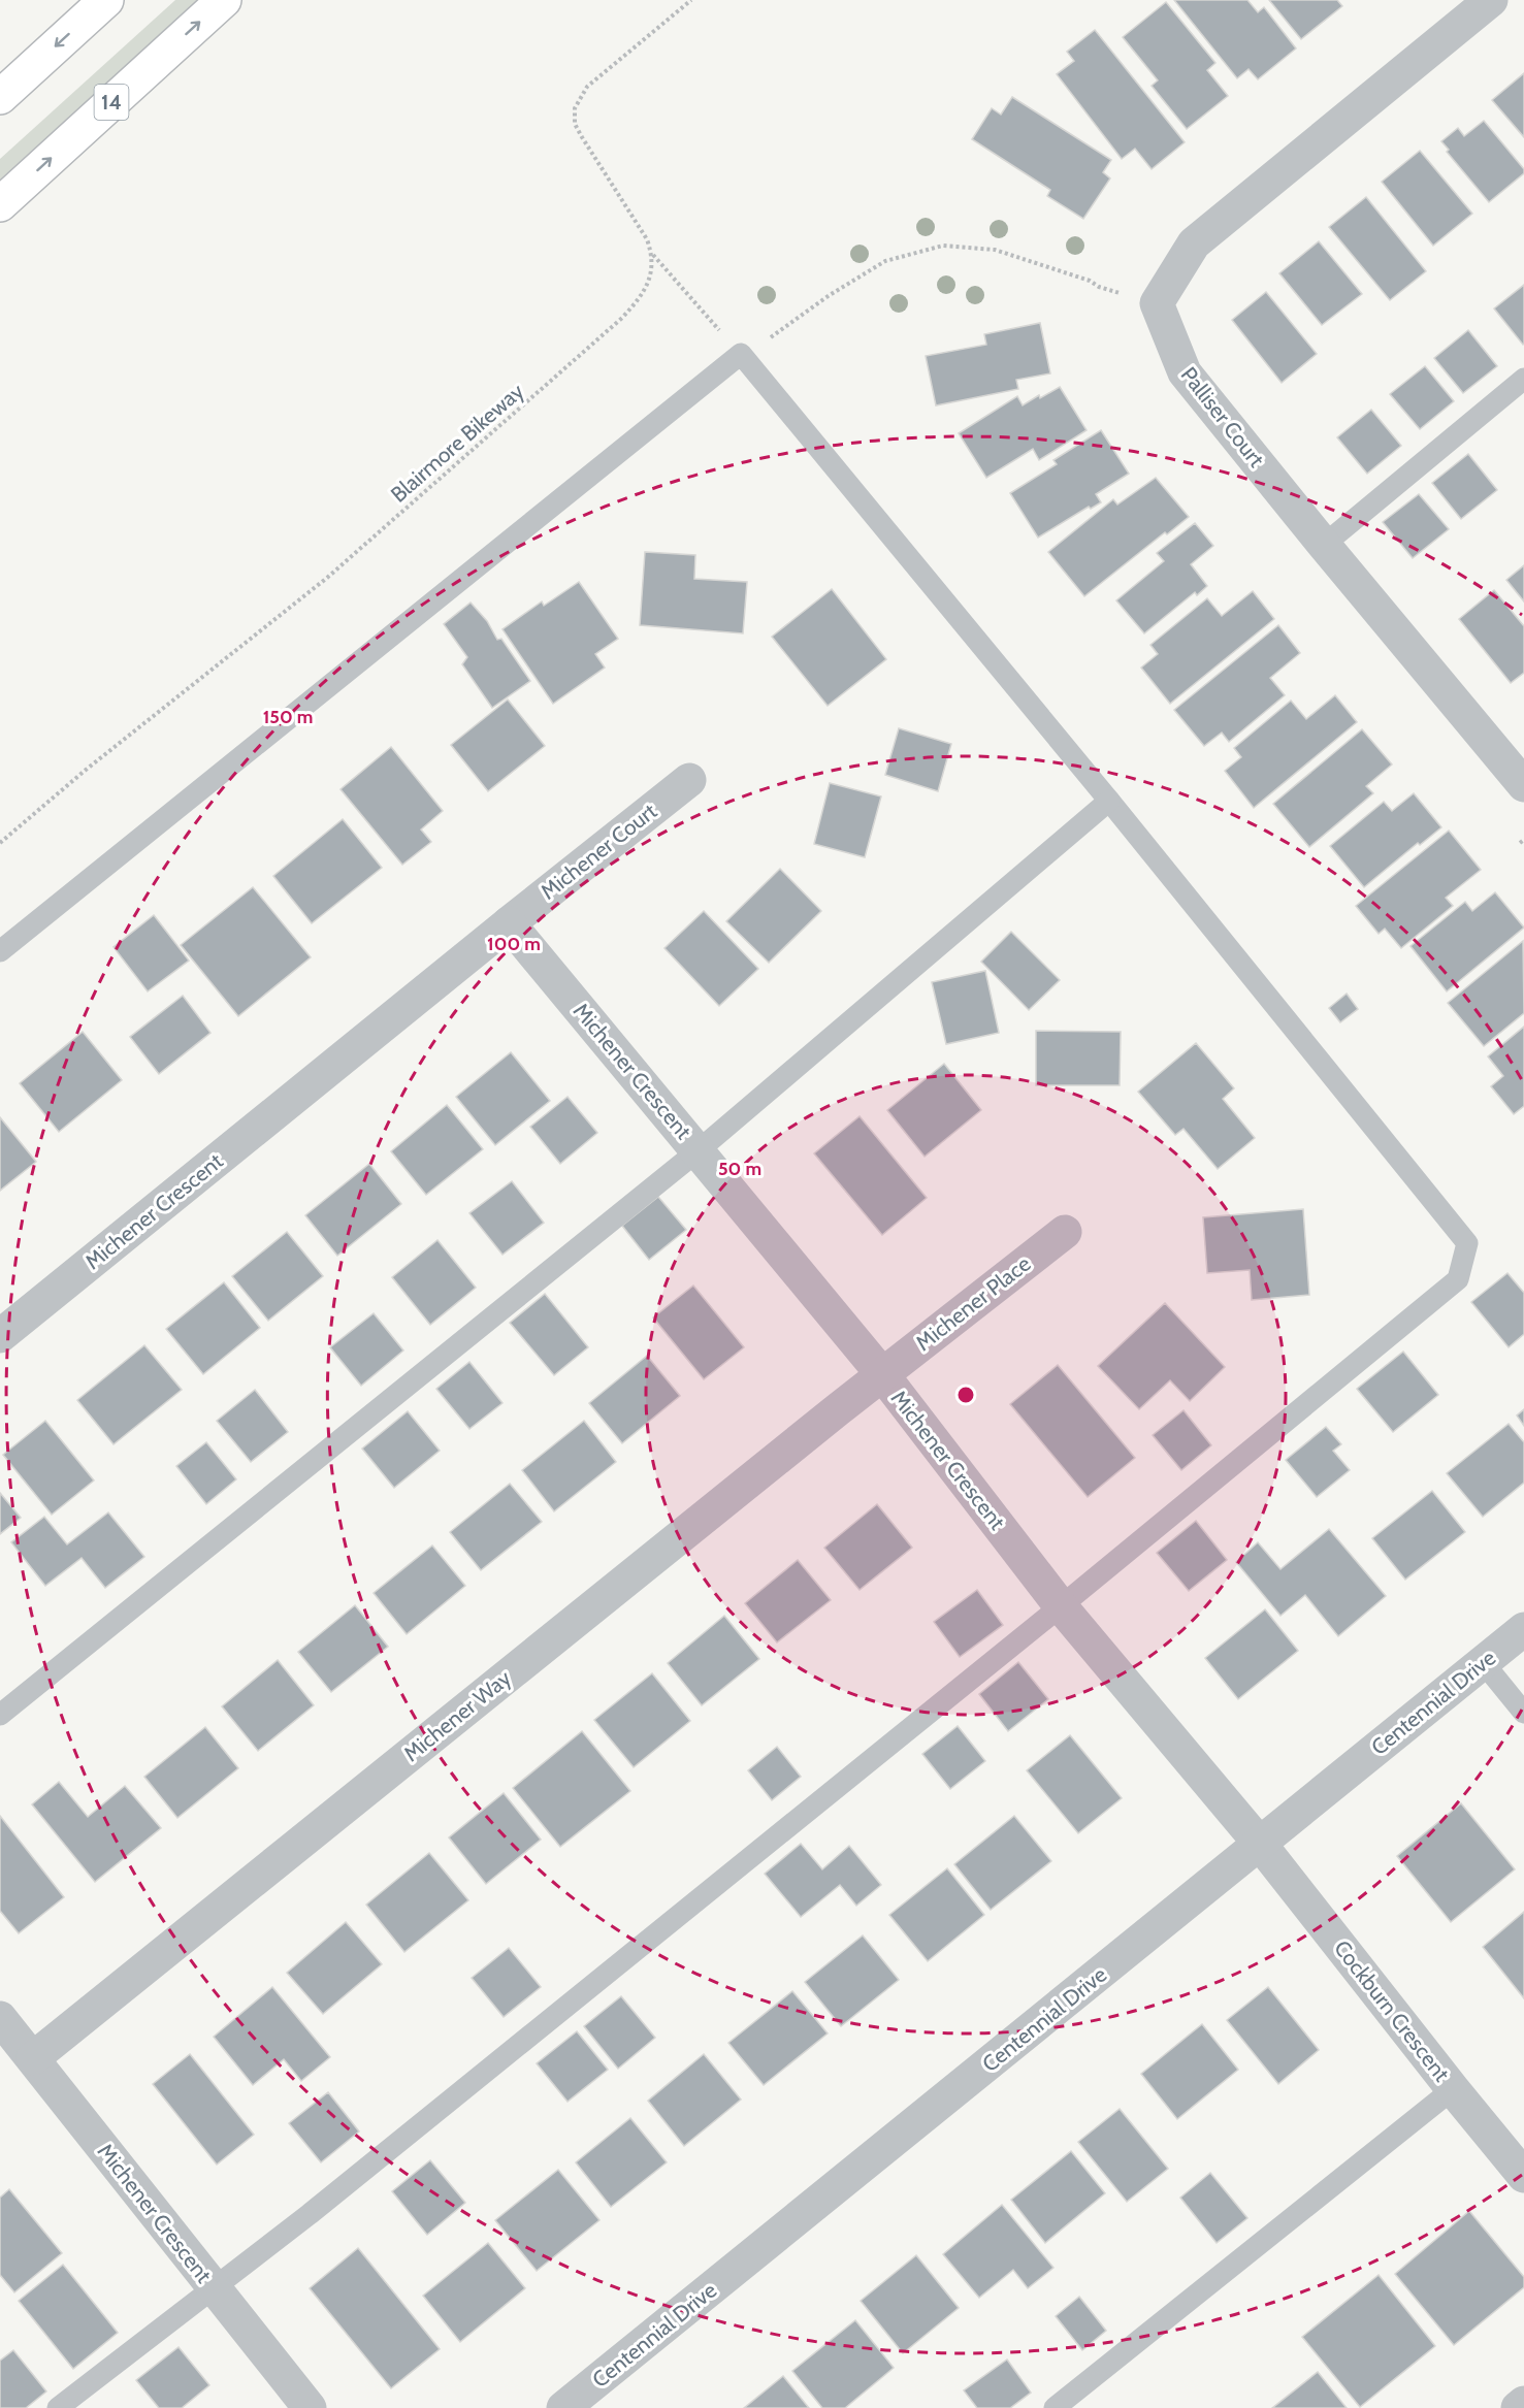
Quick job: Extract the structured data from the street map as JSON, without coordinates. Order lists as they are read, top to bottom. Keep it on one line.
{"streets":{"highway":["14"],"street":["Palliser Court","Michener Court","Michener Crescent","Michener Place","Centennial Drive","Michener Way","Cockburn Crescent"],"path":["Blairmore Bikeway"]},"crossings":[["Michener Court","Michener Crescent"],["Michener Crescent","Michener Place"],["Michener Crescent","Centennial Drive"],["Michener Crescent","Michener Way"],["Michener Crescent","Cockburn Crescent"],["Michener Place","Michener Way"],["Centennial Drive","Cockburn Crescent"]],"rings":["150 m","100 m","50 m"]}
